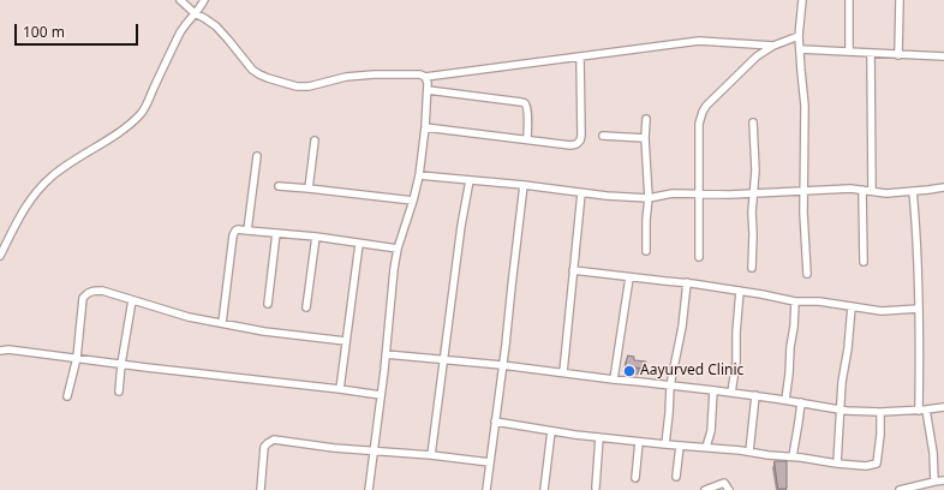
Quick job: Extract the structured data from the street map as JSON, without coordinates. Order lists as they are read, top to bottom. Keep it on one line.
{"places":["Aayurved Clinic"],"scale_bar":"100 m"}
